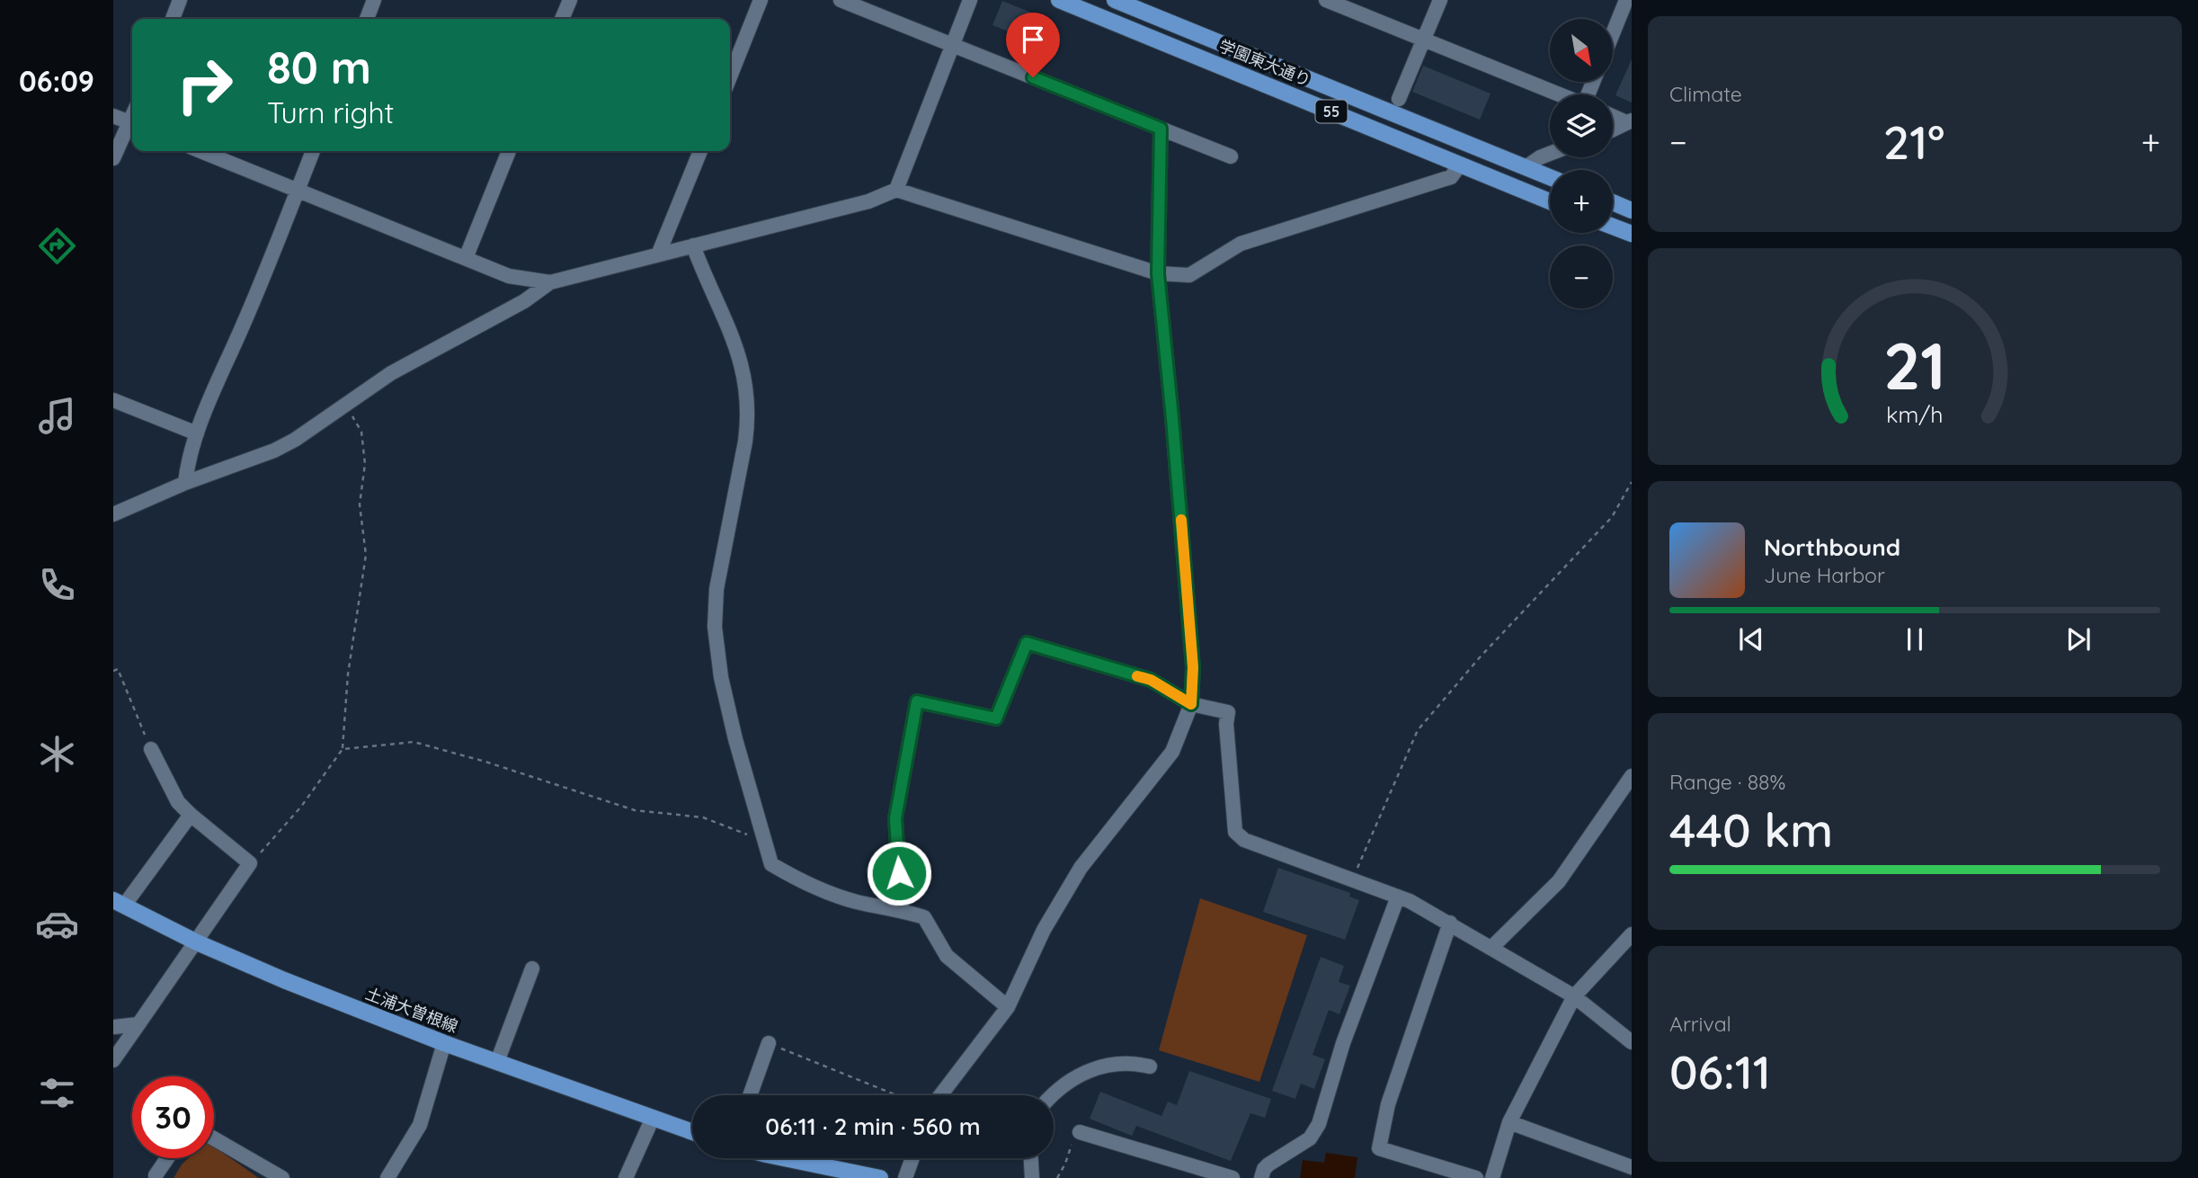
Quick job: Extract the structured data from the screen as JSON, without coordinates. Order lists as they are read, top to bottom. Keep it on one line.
{"streets":{"main road":["学園東大通り","55","土浦大曽根線"]},"north":"bottom right","page":{"tabs":"06:09","tile":["Climate",["Range · 88%","440 km"],["Arrival","06:11"]],"map_buttons":["+","−"],"turn":["80 m","Turn right"],"heat":["−","21°","+"],"song":["Northbound","June Harbor"],"limit":"30","trip":"06:11 · 2 min · 560 m","gauge":["21","km/h"]}}
